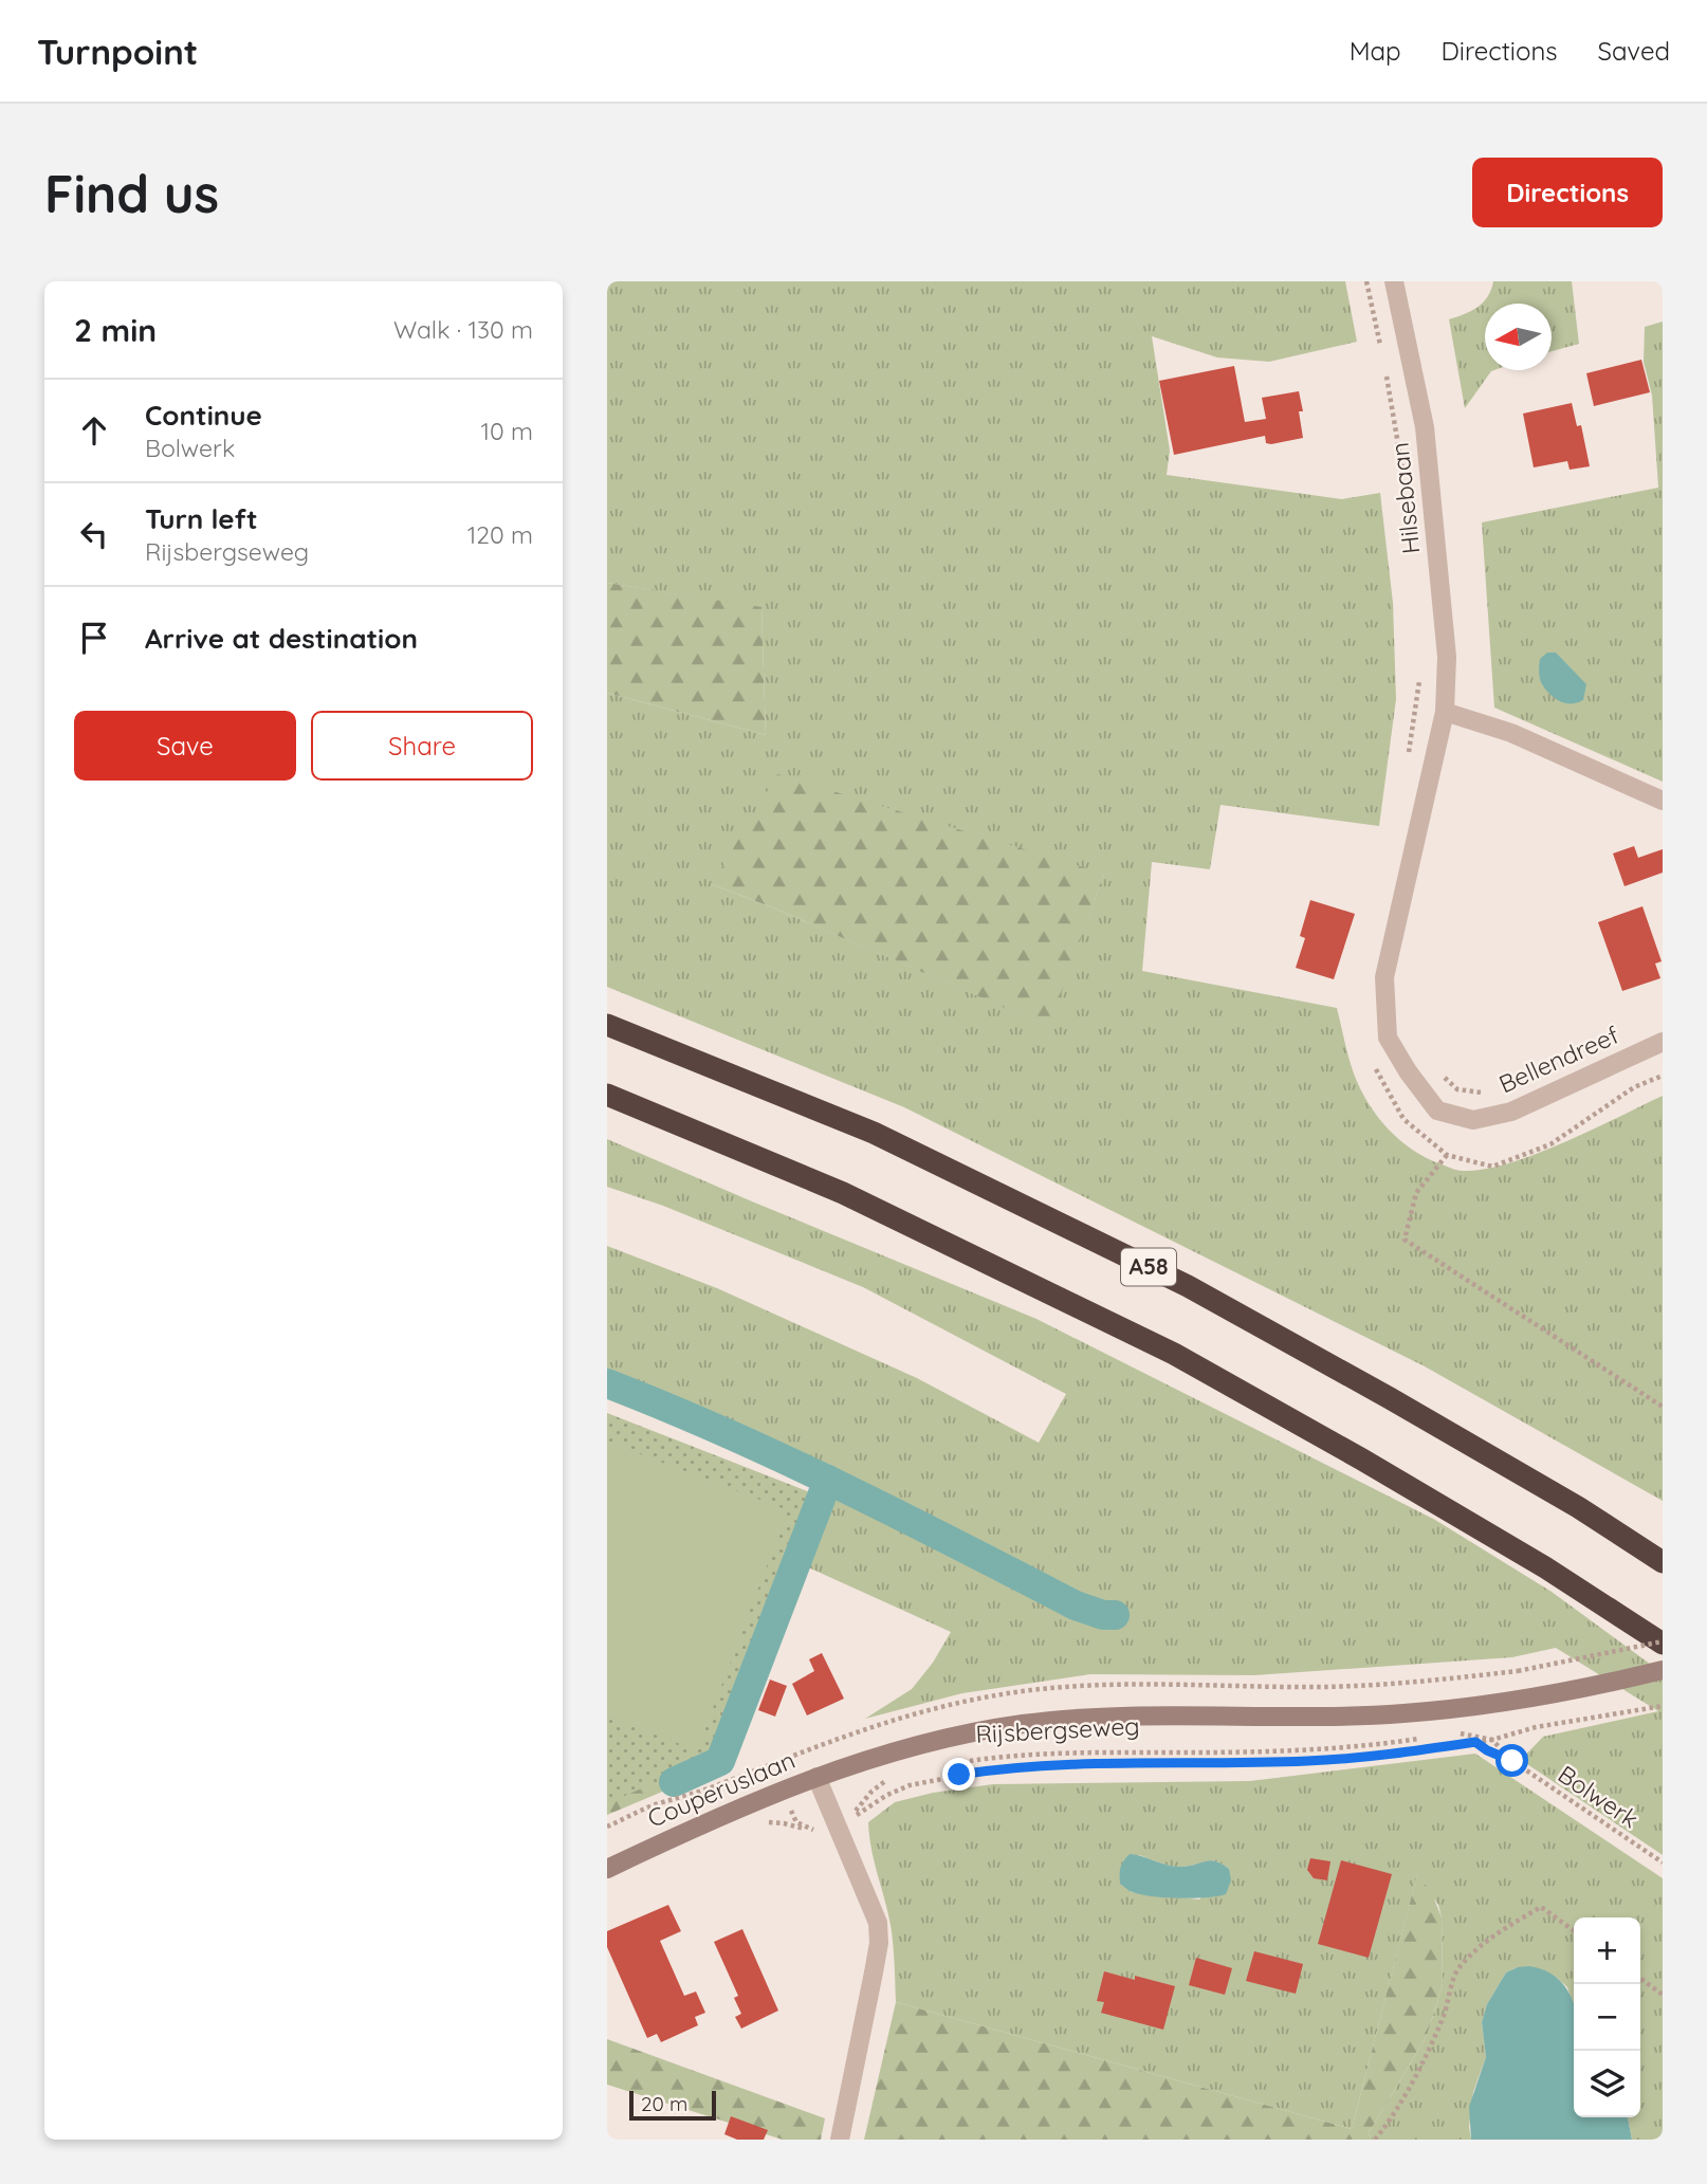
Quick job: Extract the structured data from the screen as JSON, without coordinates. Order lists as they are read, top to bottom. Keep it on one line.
{"streets":{"highway":["A58"],"main road":["Rijsbergseweg","Couperuslaan"],"street":["Hilsebaan","Bellendreef"],"path":["Bolwerk"]},"crossings":[["Hilsebaan","Bellendreef"],["Rijsbergseweg","Couperuslaan"],["Rijsbergseweg","Bolwerk"]],"scale_bar":"20 m","north":"left","page":{"header":"Turnpoint","nav":["Map","Directions","Saved"],"buttons":["Directions",["Save","Share"]],"title":"Find us","heading":["2 min","Walk · 130 m"],"list":[["Continue","Bolwerk","10 m"],["Turn left","Rijsbergseweg","120 m"],"Arrive at destination"],"map_buttons":["+","−"],"scale":"20 m"}}
